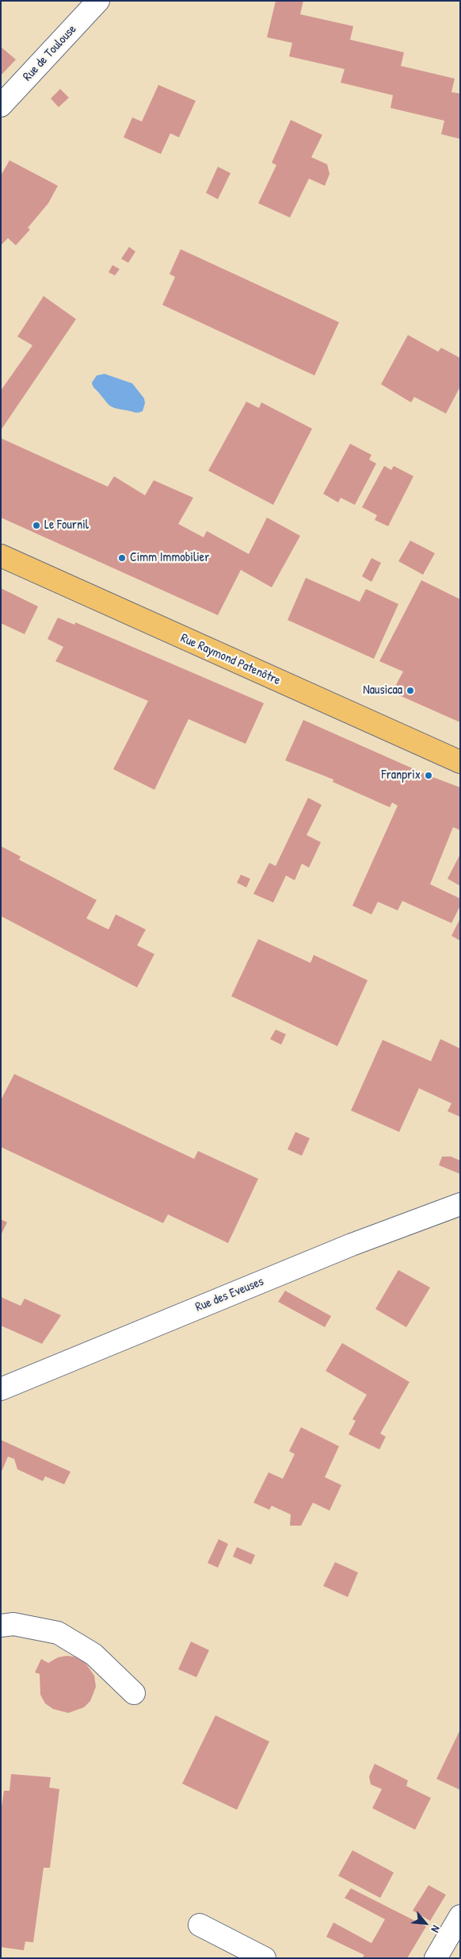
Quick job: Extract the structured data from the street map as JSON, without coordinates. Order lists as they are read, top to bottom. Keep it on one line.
{"streets":{"main road":["Rue Raymond Patenôtre"],"street":["Rue de Toulouse","Rue des Eveuses"]},"places":["Le Fournil","Cimm Immobilier","Nausicaa","Franprix"],"north":"bottom right"}
